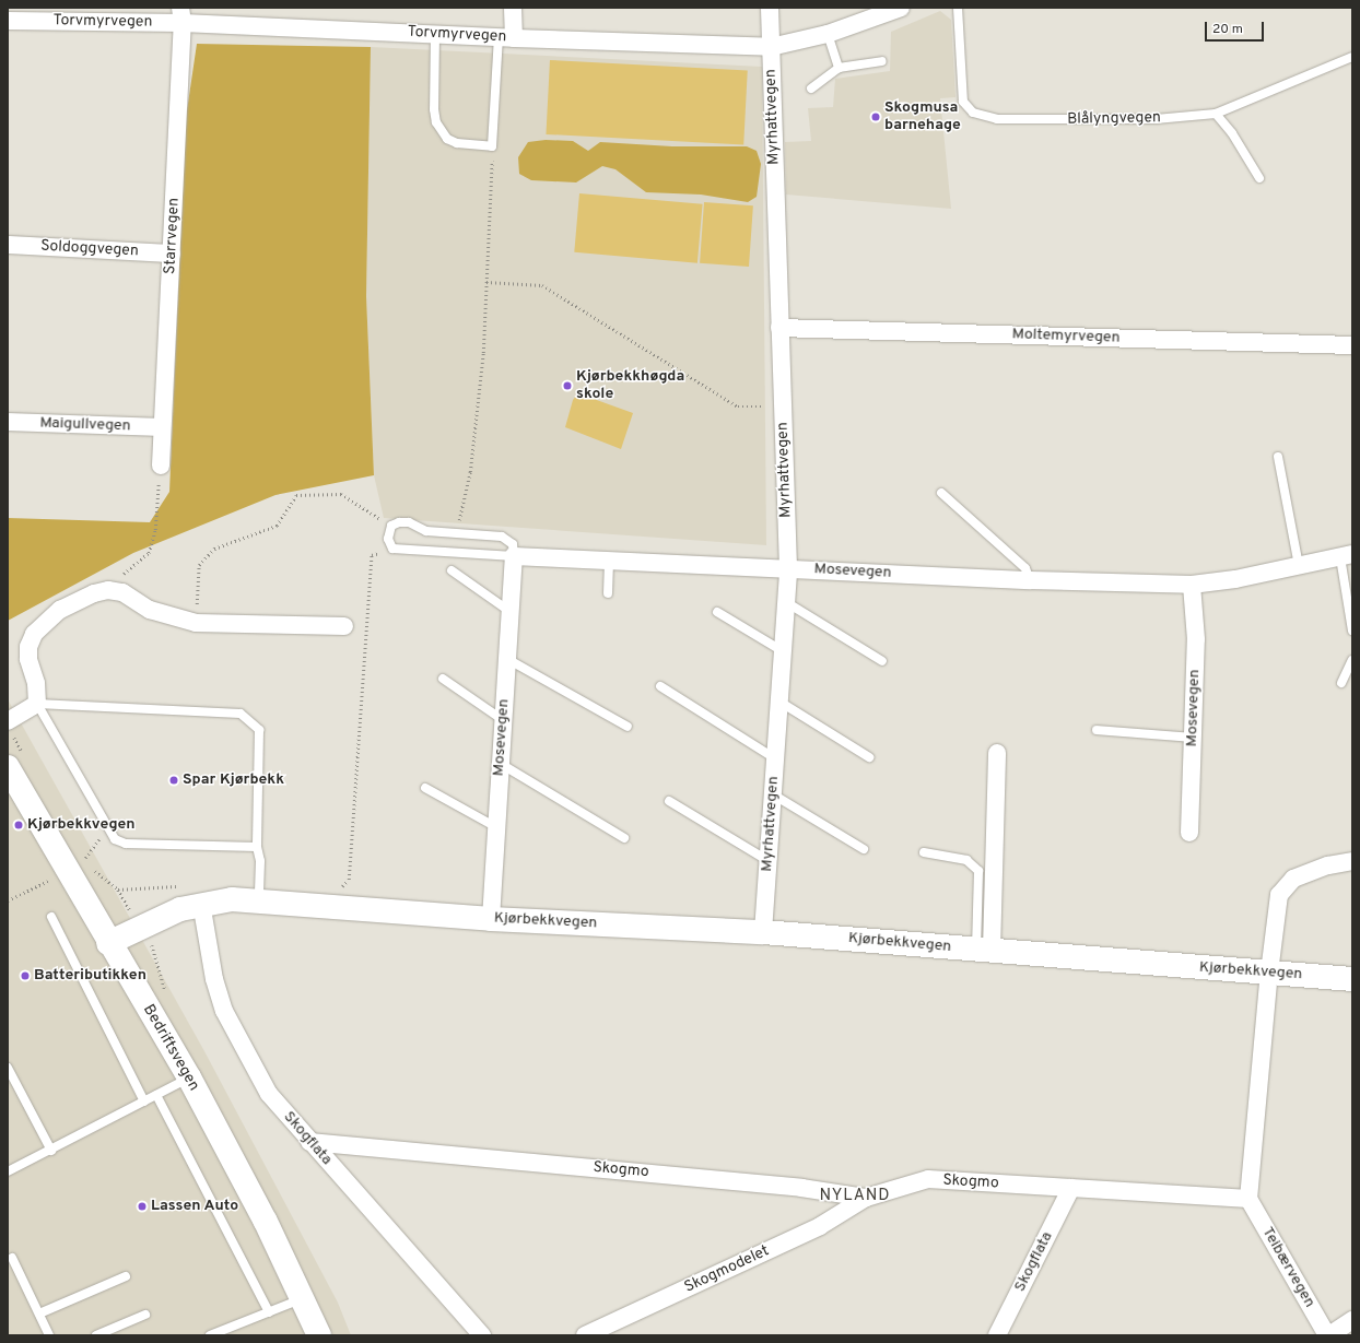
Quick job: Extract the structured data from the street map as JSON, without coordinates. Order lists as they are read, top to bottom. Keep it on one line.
{"streets":{"street":["Torvmyrvegen","Myrhattvegen","Starrvegen","Soldoggvegen","Moltemyrvegen","Maigullvegen","Mosevegen","Kjørbekkvegen","Bedriftsvegen","Skogflata","Skogmo","Teibærvegen","Skogmodelet"],"lane":["Blålyngvegen"]},"crossings":[["Torvmyrvegen","Myrhattvegen"],["Torvmyrvegen","Starrvegen"],["Myrhattvegen","Moltemyrvegen"],["Myrhattvegen","Mosevegen"],["Myrhattvegen","Kjørbekkvegen"],["Starrvegen","Soldoggvegen"],["Starrvegen","Maigullvegen"],["Mosevegen","Kjørbekkvegen"],["Kjørbekkvegen","Bedriftsvegen"],["Kjørbekkvegen","Skogflata"],["Skogflata","Skogmo"],["Skogmo","Teibærvegen"],["Skogmo","Skogmodelet"]],"districts":["NYLAND"],"places":["Skogmusa barnehage","Kjørbekkhøgda skole","Spar Kjørbekk","Kjørbekkvegen","Batteributikken","Lassen Auto"],"scale_bar":"20 m"}
